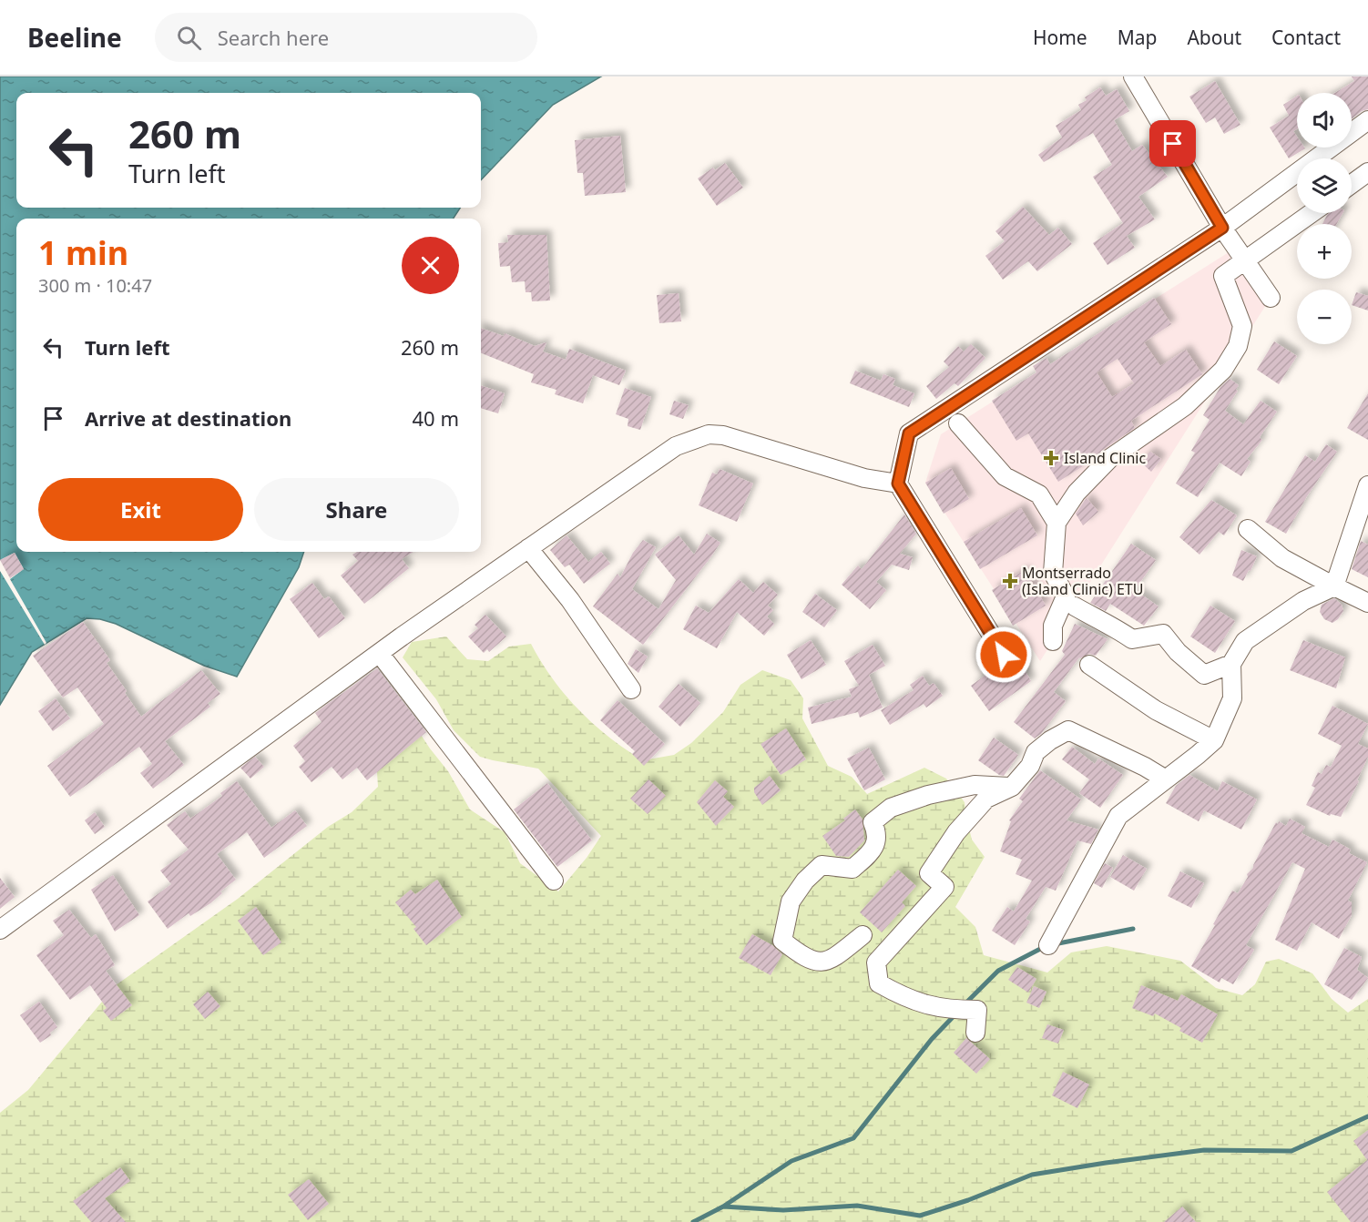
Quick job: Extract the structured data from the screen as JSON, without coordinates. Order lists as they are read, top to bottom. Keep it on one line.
{"places":{"health":["Island Clinic","Montserrado (Island Clinic) ETU"]},"page":{"header":"Beeline","search":"Search here","nav":["Home","Map","About","Contact"],"map_buttons":["+","−"],"turn":["260 m","Turn left"],"heading":["1 min","300 m · 10:47"],"list":[{"name":"Turn left","value":"260 m"},{"name":"Arrive at destination","value":"40 m"}],"buttons":["Exit","Share"]}}
